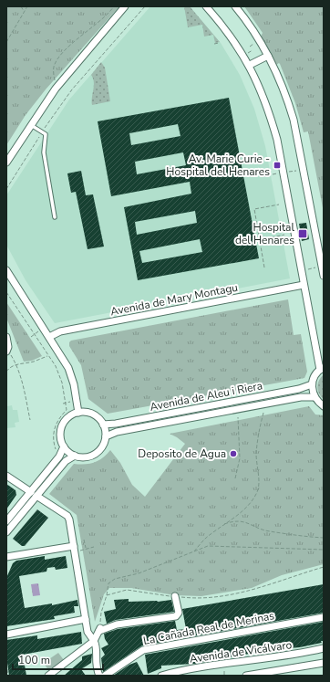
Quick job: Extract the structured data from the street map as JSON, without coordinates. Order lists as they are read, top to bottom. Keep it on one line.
{"streets":{"street":["Avenida de Mary Montagu","Avenida de Aleu i Riera","La Cañada Real de Merinas","Avenida de Vicálvaro"]},"places":{"transit":["Av. Marie Curie - Hospital del Henares","Hospital del Henares"],"other":["Deposito de Agua"]},"scale_bar":"100 m"}
